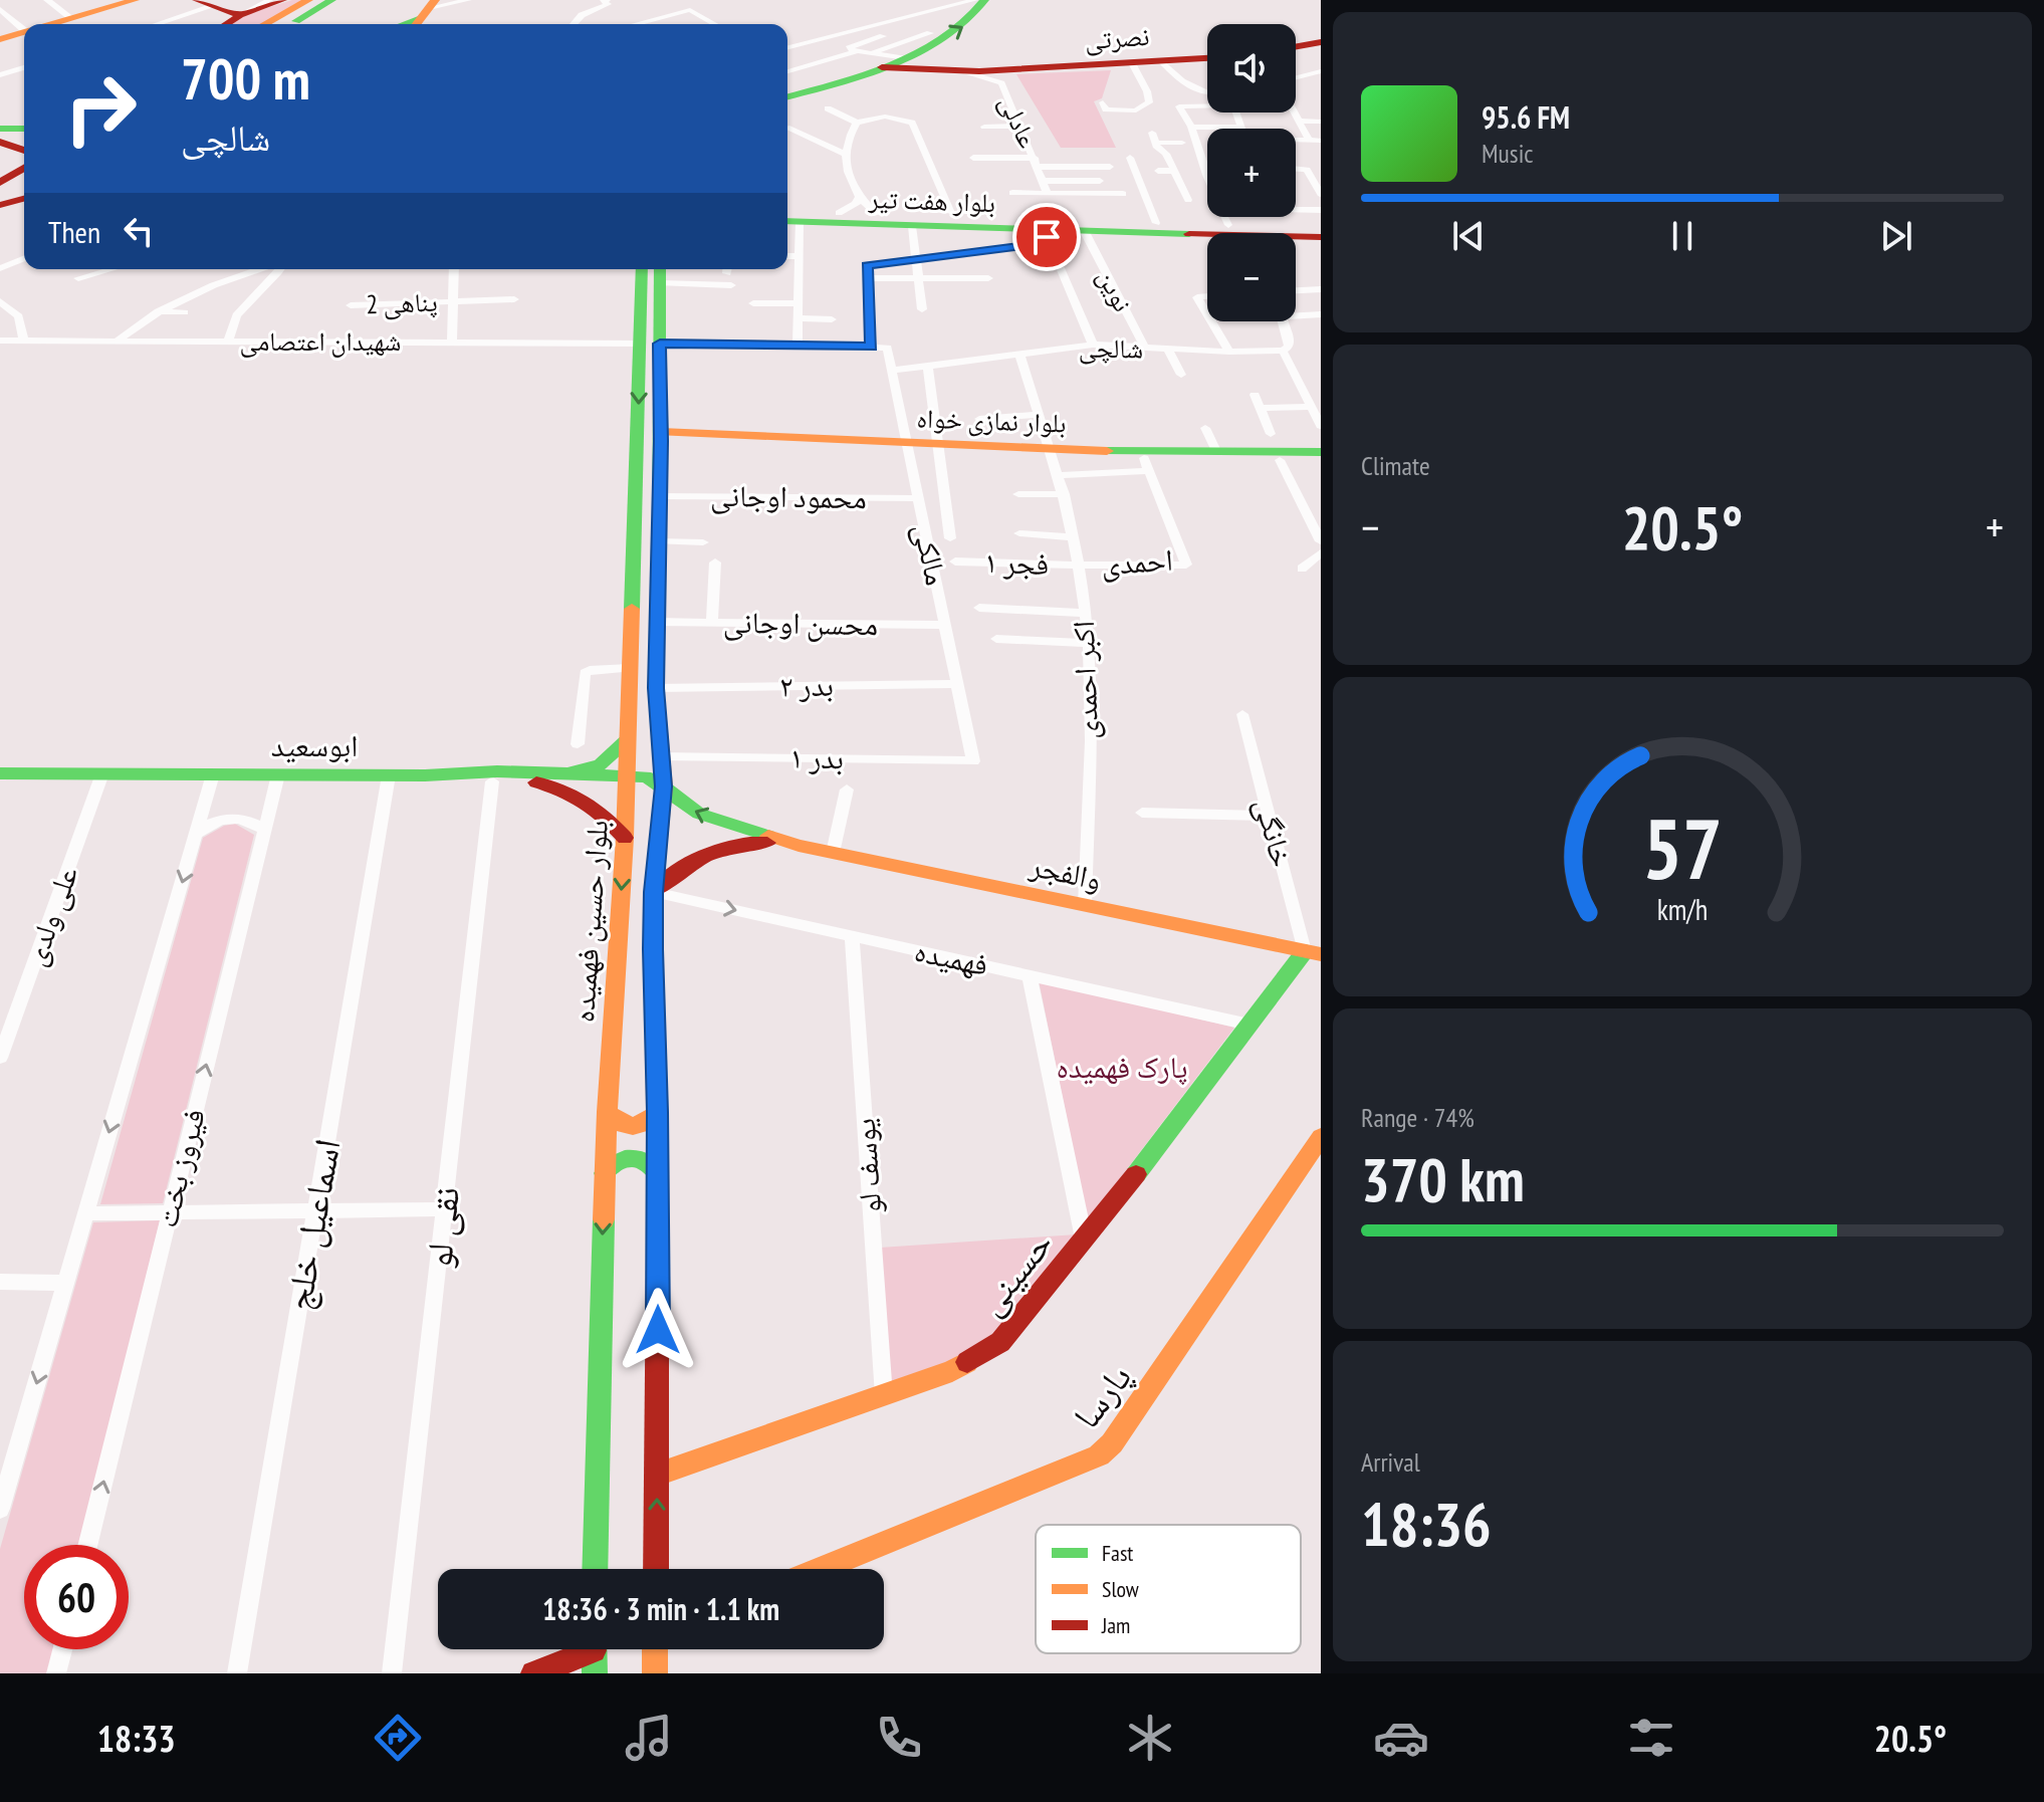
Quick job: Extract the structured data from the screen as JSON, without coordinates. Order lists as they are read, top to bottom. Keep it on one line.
{"streets":{"main road":["نصرتی","بلوار هفت تیر","بلوار نمازی خواه","ابوسعید","والفجر","بلوار حسین فهمیده","حسینی","پارسا"],"street":["عادلی","نوین","پناهی 2","شهیدان اعتصامی","شالچی","محمود اوجانی","مالکی","احمدی","فجر ۱","محسن اوجانی","اکبر احمدی","بدر ۲","بدر ۱","خانگی","علی ولدی","فهمیده","یوسف لو","فیروز بخت","اسماعیل خلج","نقی لو"]},"crossings":[["نصرتی","عادلی"],["بلوار هفت تیر","نوین"],["نوین","شالچی"],["شهیدان اعتصامی","بلوار حسین فهمیده"],["شالچی","مالکی"],["شالچی","اکبر احمدی"],["بلوار نمازی خواه","مالکی"],["بلوار نمازی خواه","احمدی"],["بلوار نمازی خواه","اکبر احمدی"],["بلوار نمازی خواه","بلوار حسین فهمیده"],["محمود اوجانی","مالکی"],["محمود اوجانی","بلوار حسین فهمیده"],["مالکی","محسن اوجانی"],["مالکی","بدر ۲"],["مالکی","بدر ۱"],["احمدی","فجر ۱"],["احمدی","اکبر احمدی"],["فجر ۱","اکبر احمدی"],["محسن اوجانی","بلوار حسین فهمیده"],["اکبر احمدی","والفجر"],["بدر ۲","بلوار حسین فهمیده"],["ابوسعید","علی ولدی"],["ابوسعید","بلوار حسین فهمیده"],["ابوسعید","فیروز بخت"],["ابوسعید","اسماعیل خلج"],["بدر ۱","بلوار حسین فهمیده"],["خانگی","والفجر"],["خانگی","حسینی"],["والفجر","حسینی"],["بلوار حسین فهمیده","فهمیده"],["بلوار حسین فهمیده","حسینی"],["فهمیده","یوسف لو"],["فهمیده","حسینی"],["یوسف لو","حسینی"]],"parks":["پارک فهمیده"],"legend":["Fast","Slow","Jam"],"page":{"map_buttons":["+","−"],"turn":["700 m","شالچی"],"song":["95.6 FM","Music"],"then":"Then","tile":["Climate",["Range · 74%","370 km"],["Arrival","18:36"]],"heat":["−","20.5°","+"],"limit":"60","trip":"18:36 · 3 min · 1.1 km","tabs":["18:33","20.5°"],"gauge":["57","km/h"]}}
